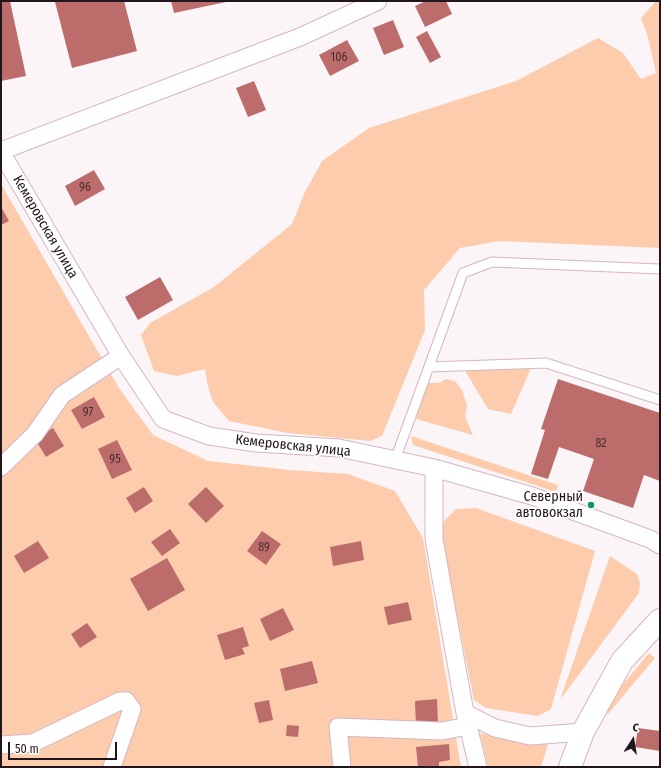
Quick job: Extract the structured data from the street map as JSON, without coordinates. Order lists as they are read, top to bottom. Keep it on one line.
{"streets":{"street":["Кемеровская улица"]},"places":["Северный автовокзал"],"house_numbers":["106","96","97","82","95","89"],"scale_bar":"50 m","north":"top"}
